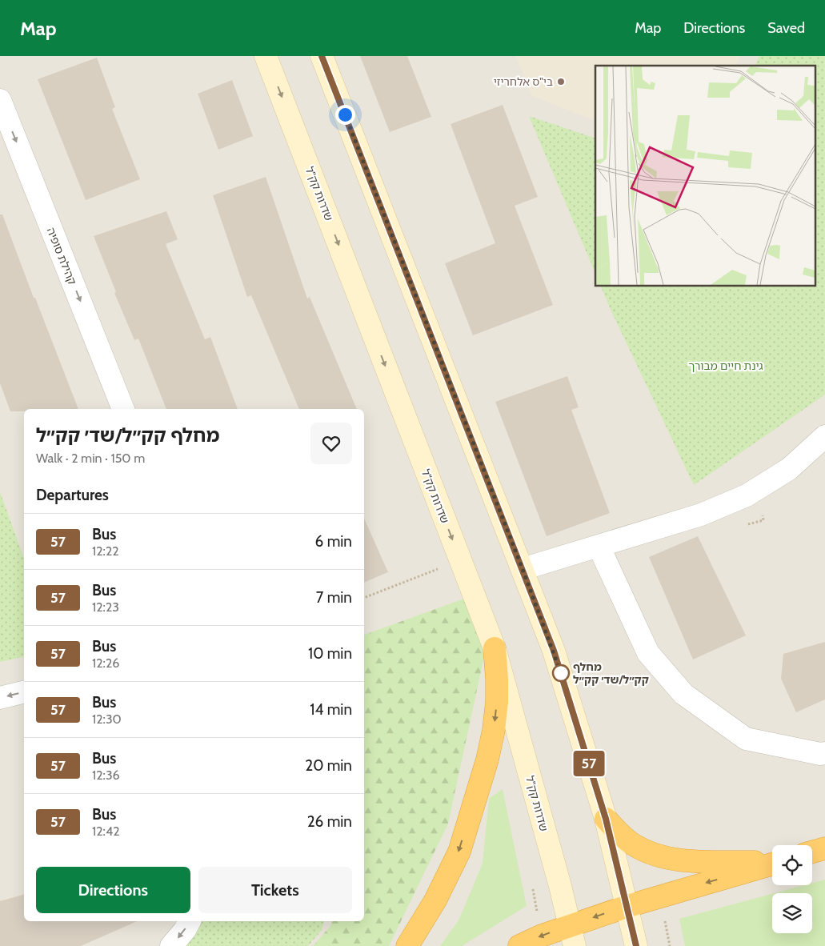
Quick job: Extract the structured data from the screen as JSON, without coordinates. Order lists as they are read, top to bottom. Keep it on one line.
{"streets":{"main road":["שדרות קק\"ל"],"street":["קהילת סופיה"]},"one_way":["קהילת סופיה"],"parks":["גינת חיים מבורך"],"places":["בי\"ס אלחריזי","מחלף קק״ל/שד׳ קק״ל"],"lines":["bus line 57"],"page":{"header":"Map","nav":["Map","Directions","Saved"],"on_map":"57","heading":[["מחלף קק״ל/שד׳ קק״ל","Walk · 2 min · 150 m"],"Departures"],"list":[{"mark":"57","name":"Bus","note":"12:22","value":"6 min"},{"mark":"57","name":"Bus","note":"12:23","value":"7 min"},{"mark":"57","name":"Bus","note":"12:26","value":"10 min"},{"mark":"57","name":"Bus","note":"12:30","value":"14 min"},{"mark":"57","name":"Bus","note":"12:36","value":"20 min"},{"mark":"57","name":"Bus","note":"12:42","value":"26 min"}],"buttons":["Directions","Tickets"]}}
